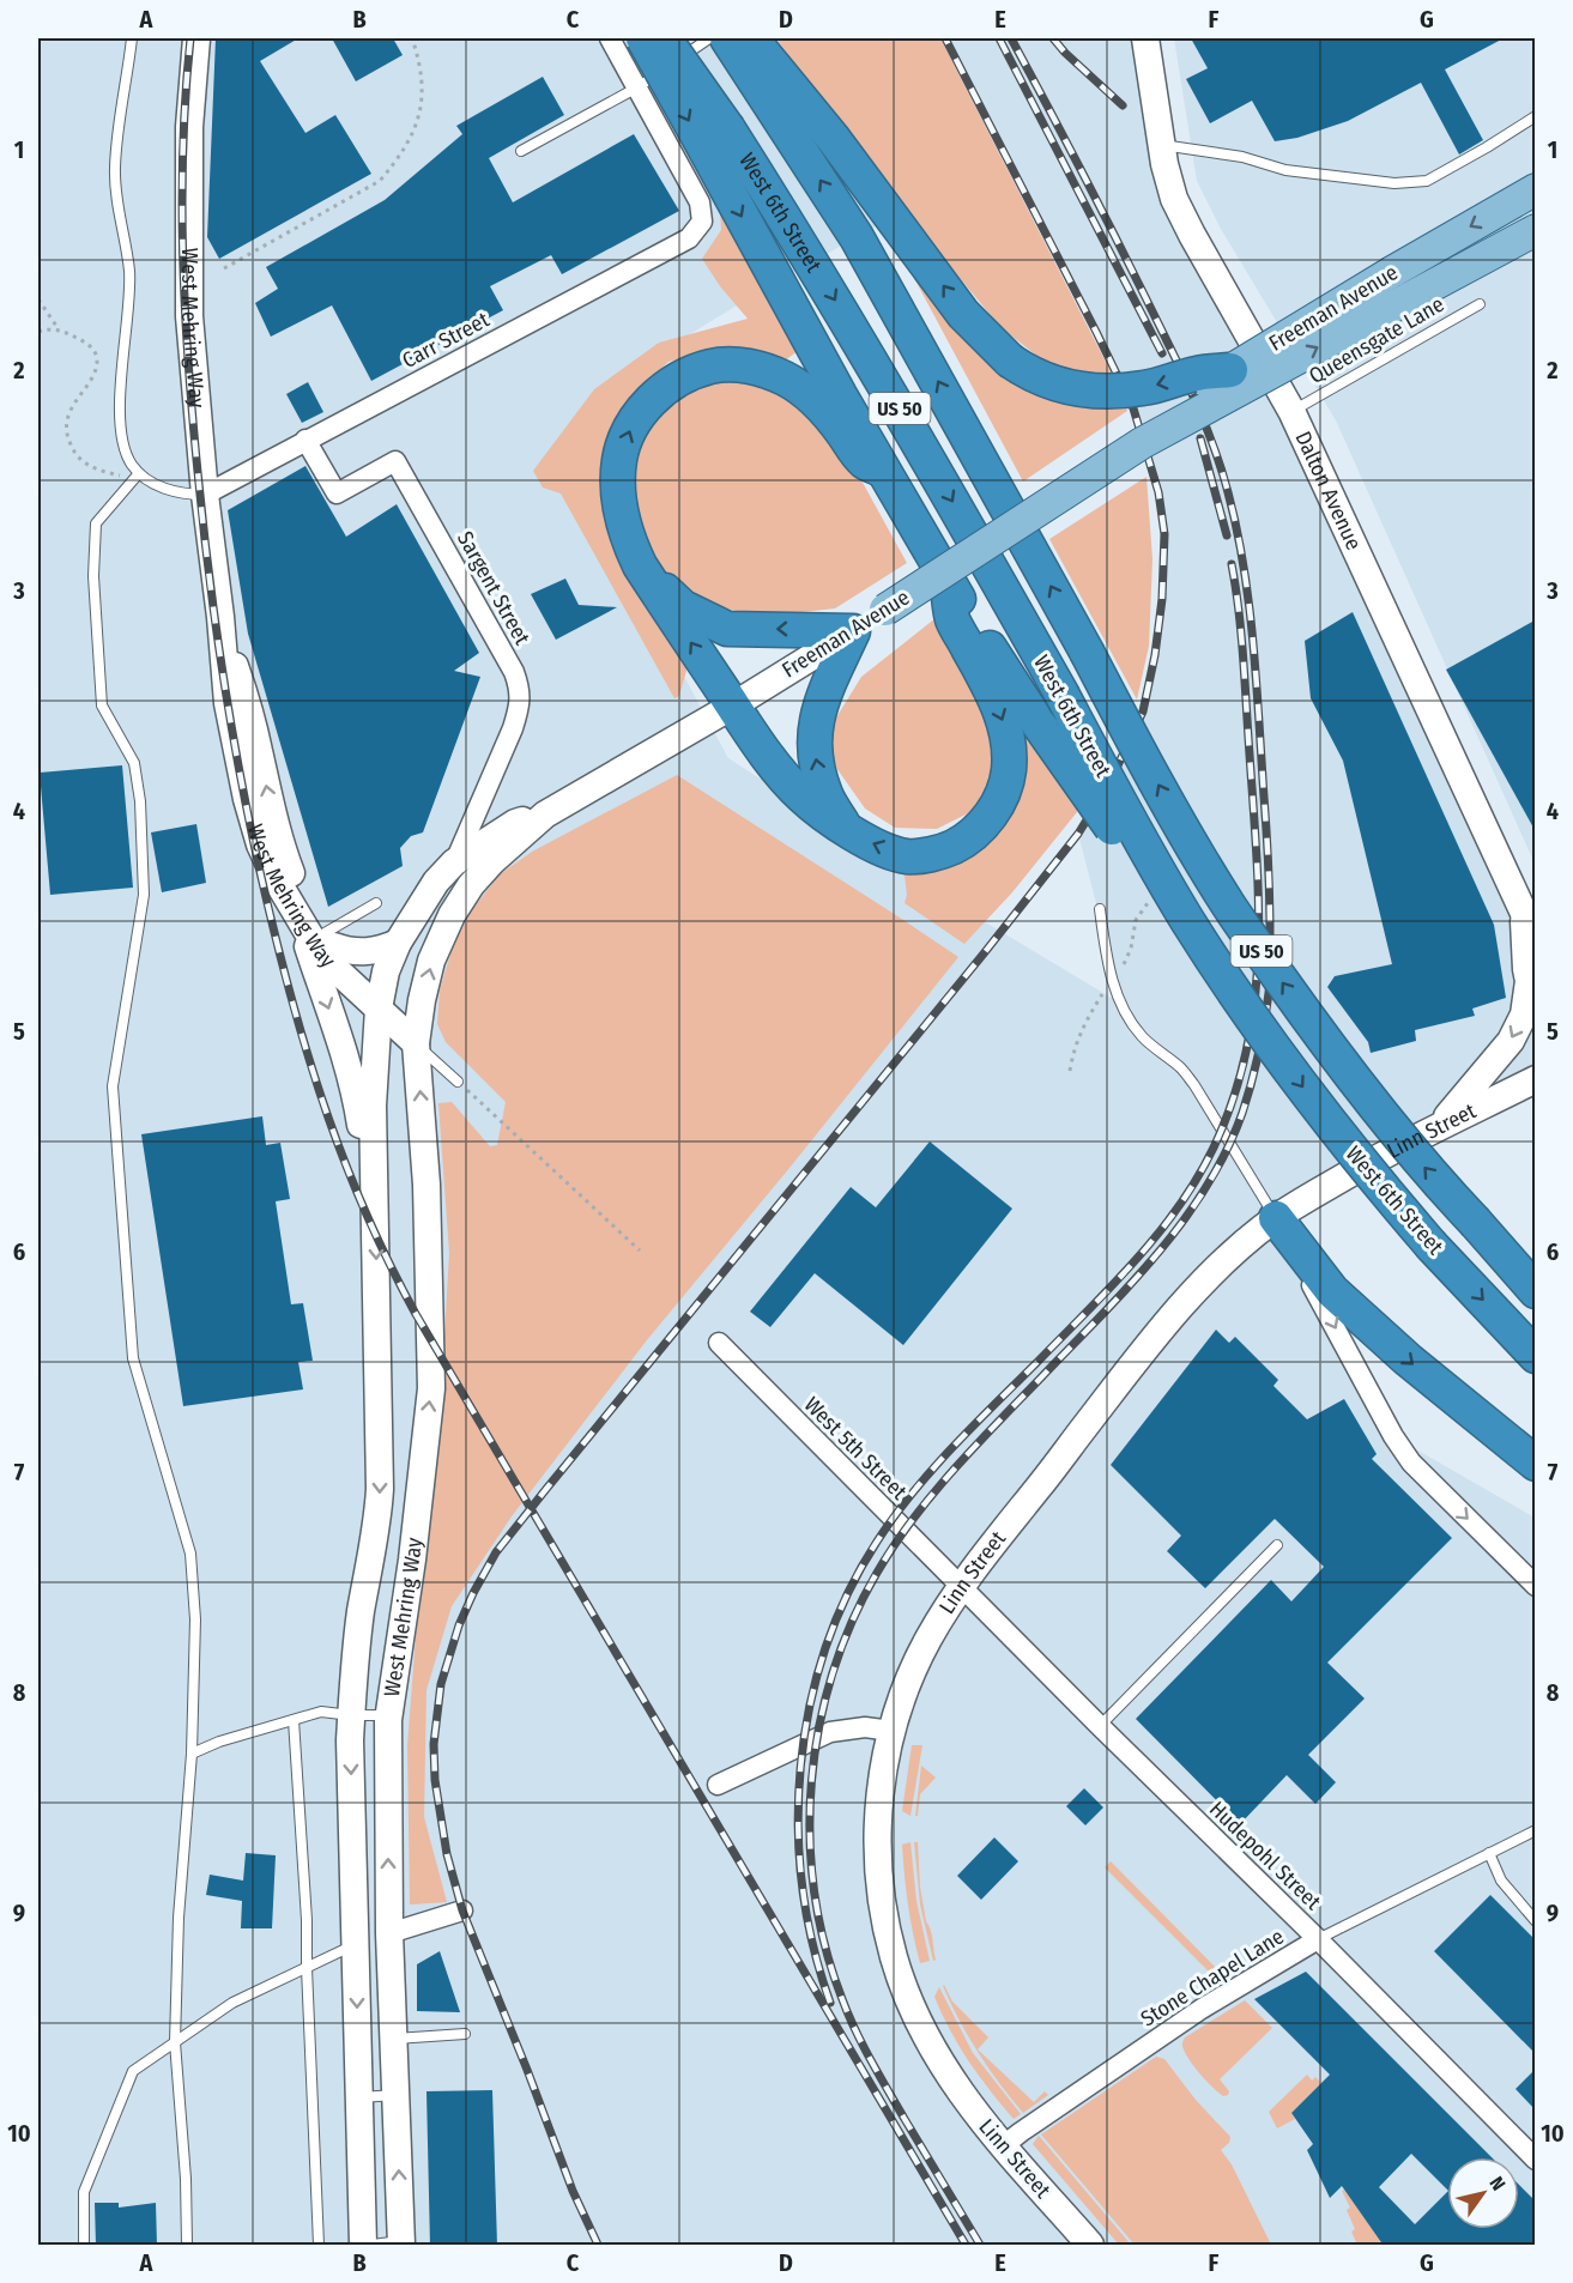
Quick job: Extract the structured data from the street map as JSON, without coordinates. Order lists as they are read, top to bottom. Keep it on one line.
{"streets":{"highway":["West 6th Street","US 50"],"main road":["Freeman Avenue","West Mehring Way","Dalton Avenue","Linn Street"],"street":["Carr Street","Sargent Street","West 5th Street","Hudepohl Street","Stone Chapel Lane"],"lane":["Queensgate Lane"]},"crossings":[["Freeman Avenue","West Mehring Way"],["Freeman Avenue","Sargent Street"],["West Mehring Way","Carr Street"],["Carr Street","Sargent Street"],["Queensgate Lane","Dalton Avenue"],["Linn Street","West 5th Street"],["Linn Street","Hudepohl Street"],["Linn Street","Stone Chapel Lane"],["West 5th Street","Hudepohl Street"],["Hudepohl Street","Stone Chapel Lane"]],"north":"top right","grid":{"columns":["A","B","C","D","E","F","G"],"rows":["1","2","3","4","5","6","7","8","9","10"]}}
